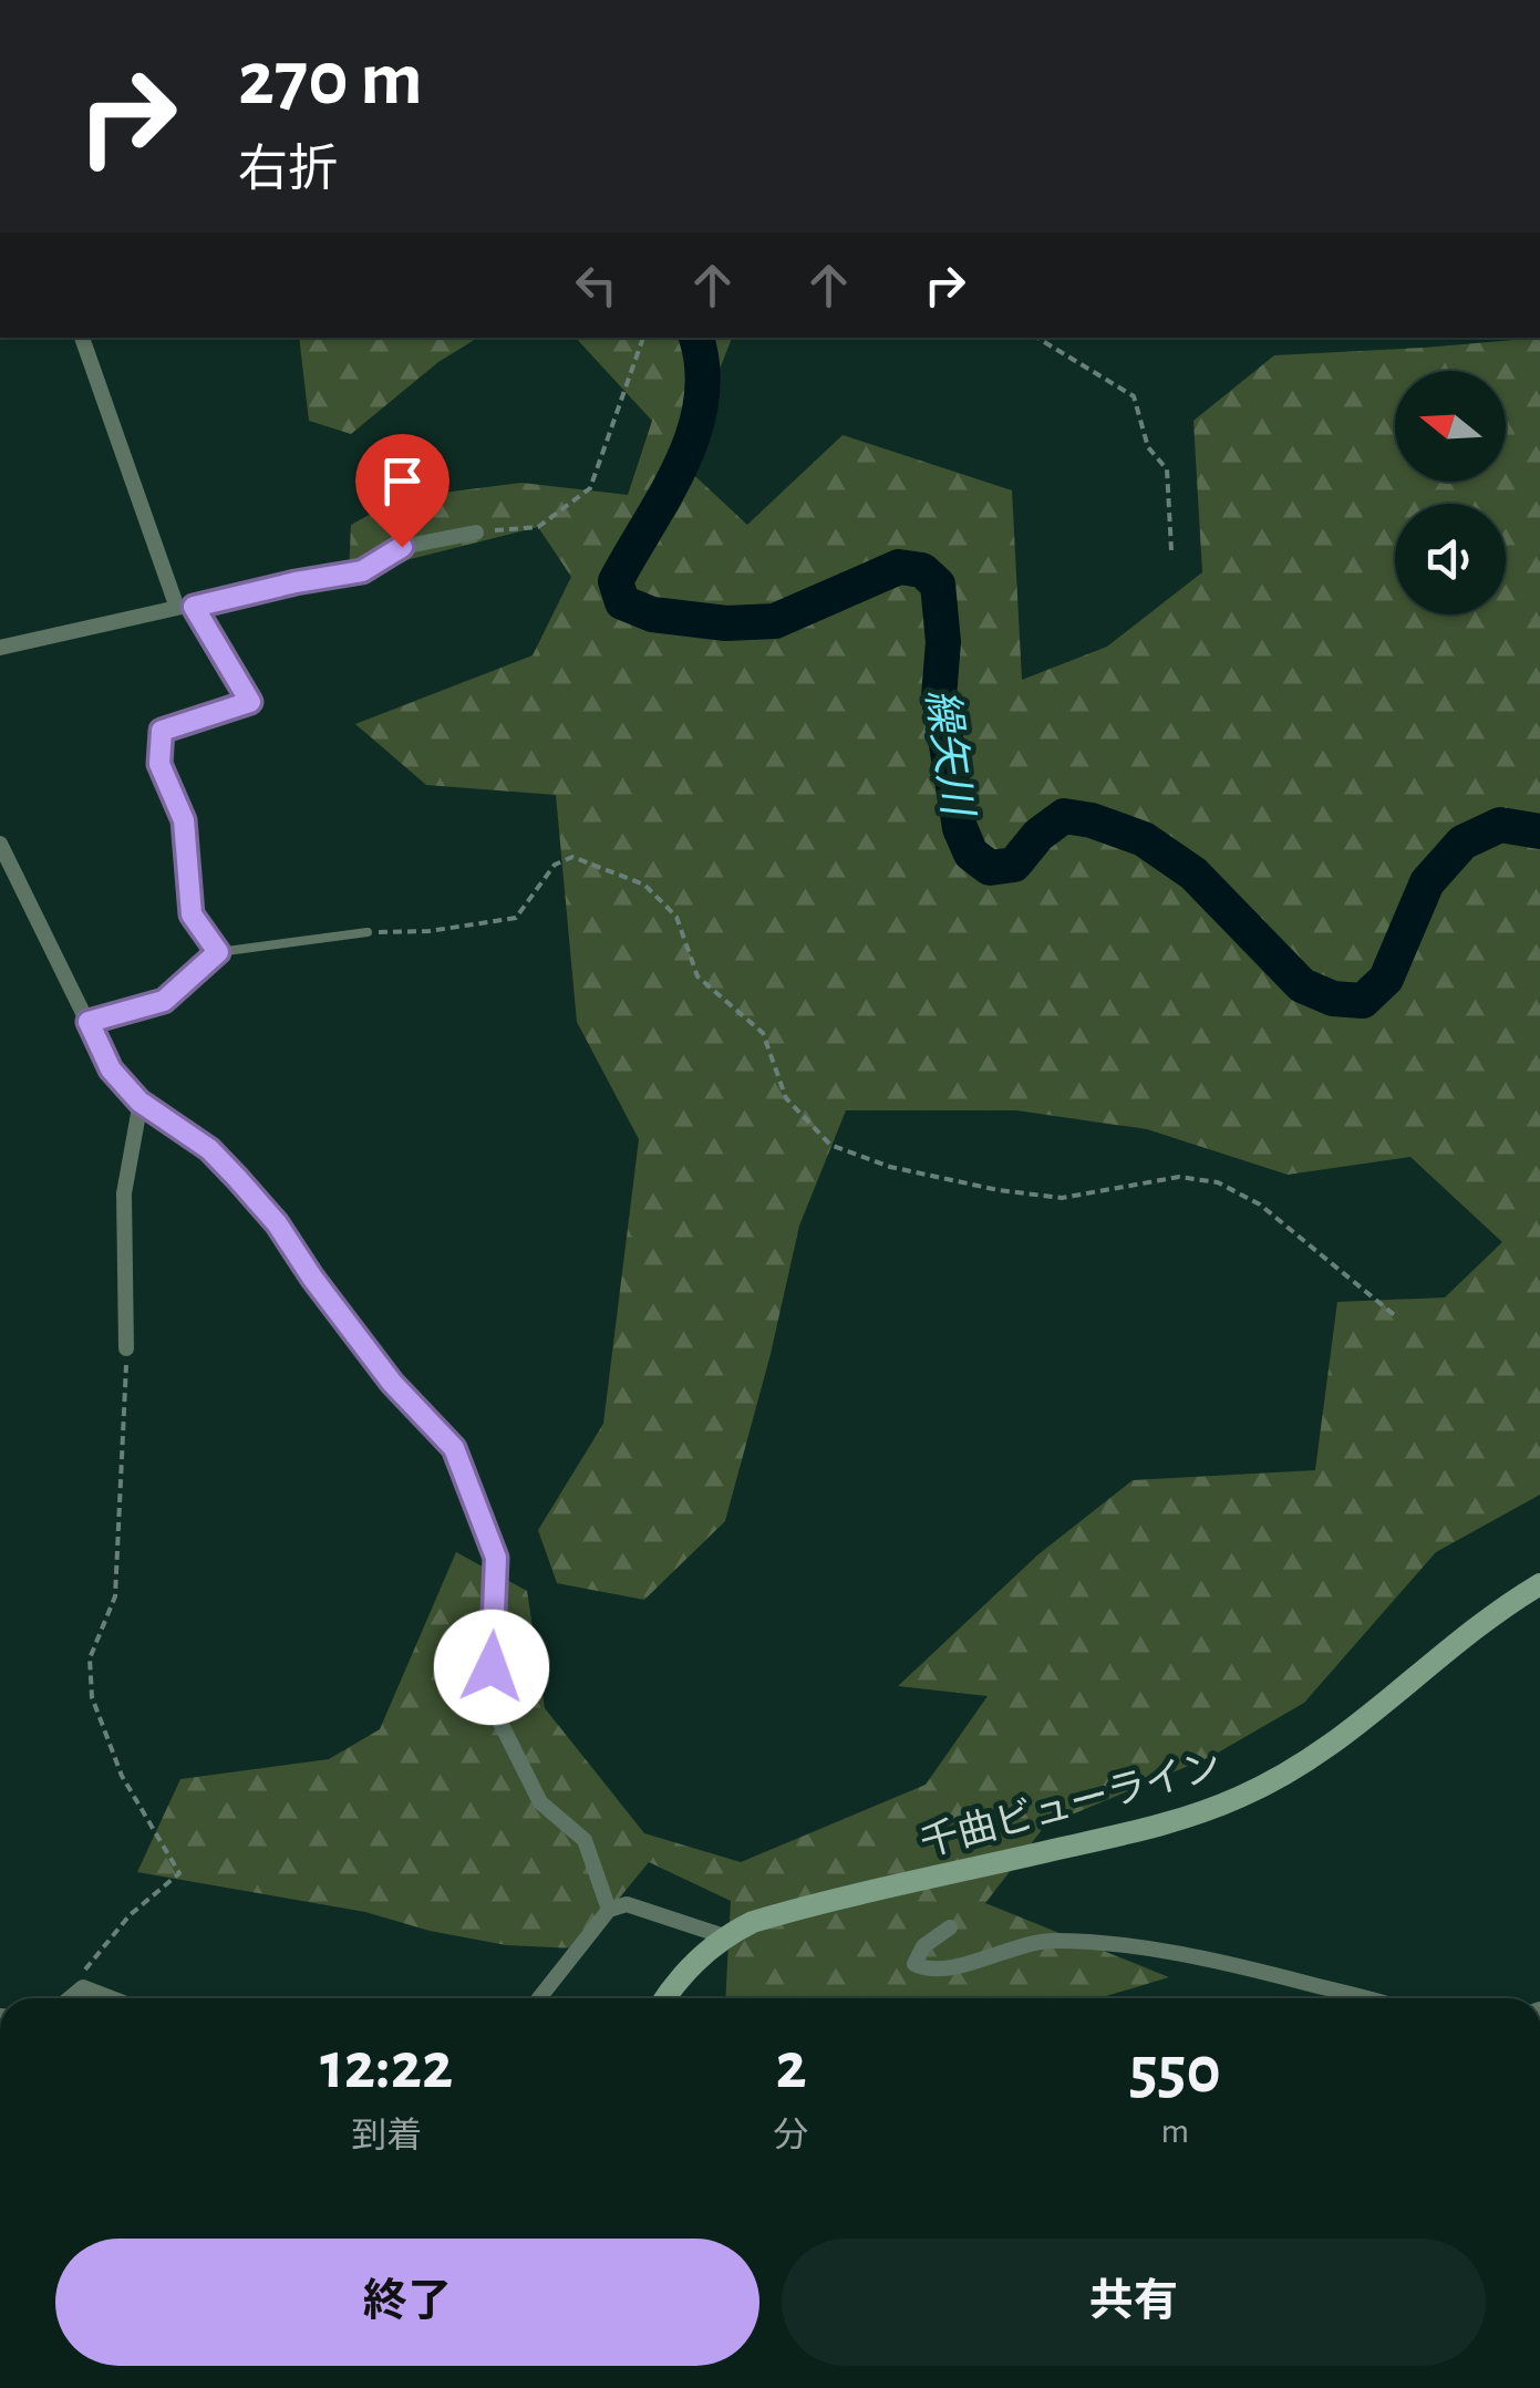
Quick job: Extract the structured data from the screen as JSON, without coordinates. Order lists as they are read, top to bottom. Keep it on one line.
{"streets":{"street":["千曲ビューライン"]},"water":["繰矢川"],"north":"left","page":{"turn":["270 m","右折"],"eta":["12:22","到着","2","分","550","m"],"buttons":["終了","共有"]}}
